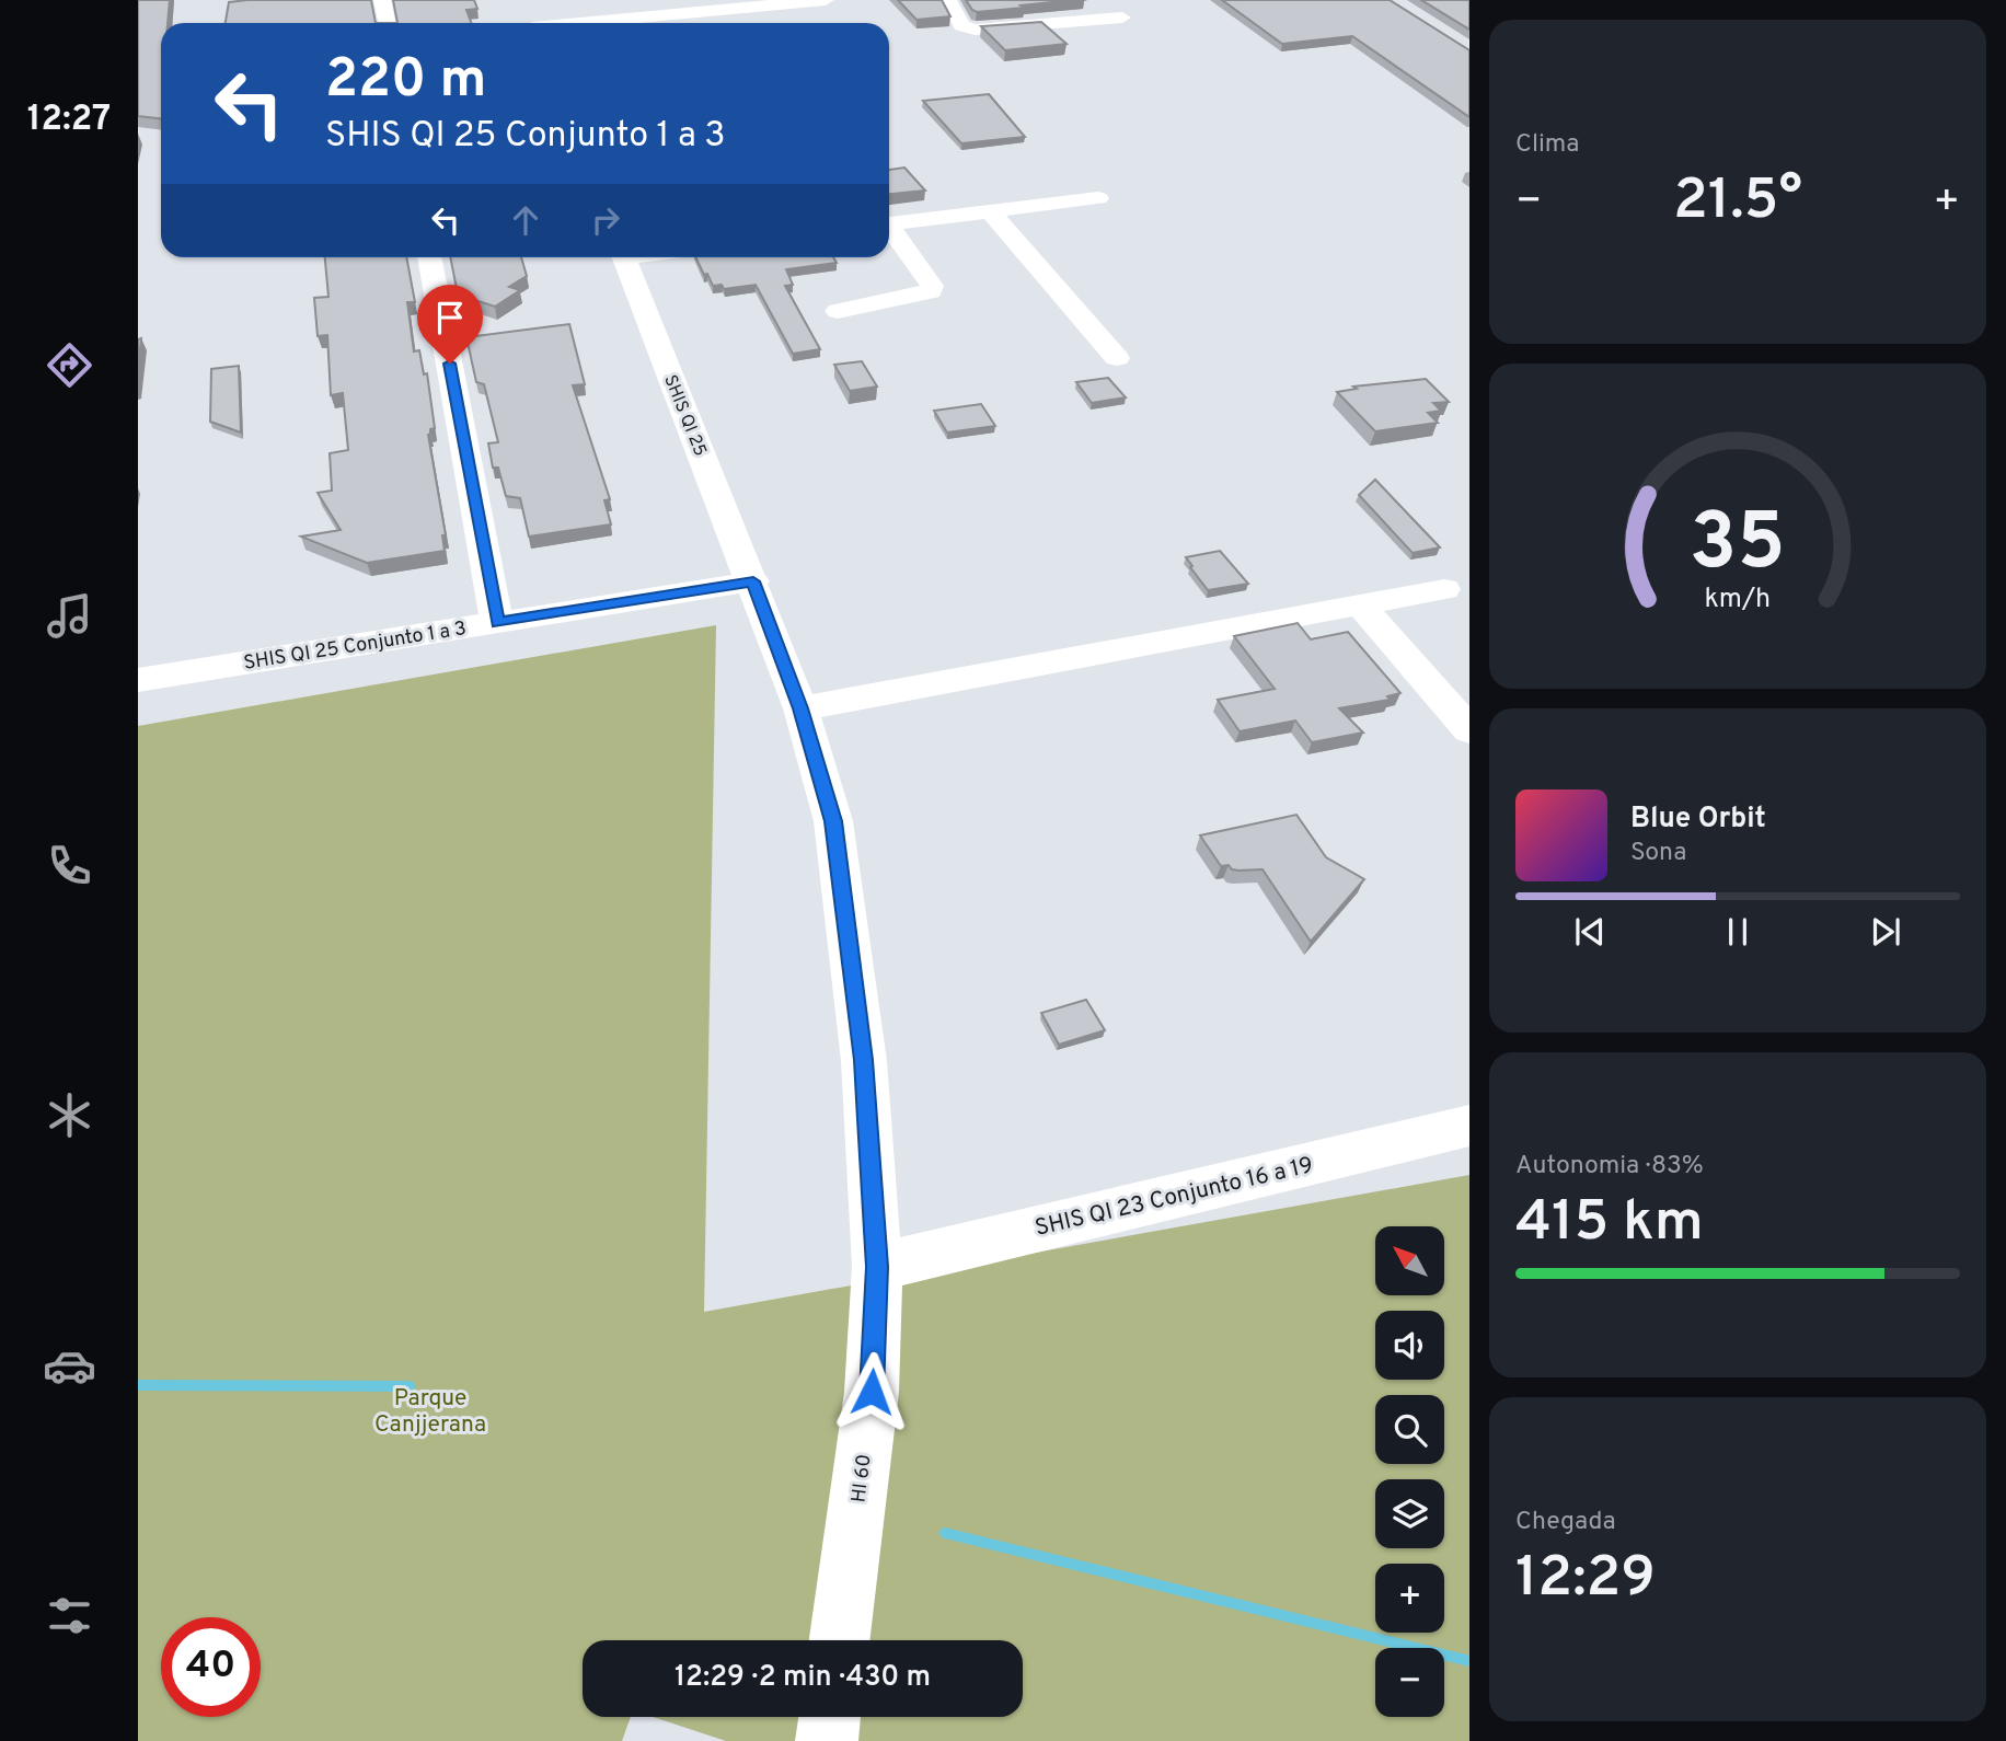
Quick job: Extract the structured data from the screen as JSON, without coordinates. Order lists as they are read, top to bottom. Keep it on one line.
{"streets":{"street":["SHIS QI 25","SHIS QI 25 Conjunto 1 a 3","SHIS QI 23 Conjunto 16 a 19","HI 60"]},"crossings":[["SHIS QI 25","SHIS QI 25 Conjunto 1 a 3"],["SHIS QI 25","HI 60"],["SHIS QI 25 Conjunto 1 a 3","HI 60"],["SHIS QI 23 Conjunto 16 a 19","HI 60"]],"parks":["Parque Canjjerana"],"north":"top left","page":{"tabs":"12:27","tile":["Clima",["Autonomia · 83%","415 km"],["Chegada","12:29"]],"turn":["220 m","SHIS QI 25 Conjunto 1 a 3"],"heat":["−","21.5°","+"],"song":["Blue Orbit","Sona"],"map_buttons":["+","−"],"limit":"40","trip":"12:29 · 2 min · 430 m","gauge":["35","km/h"]}}
